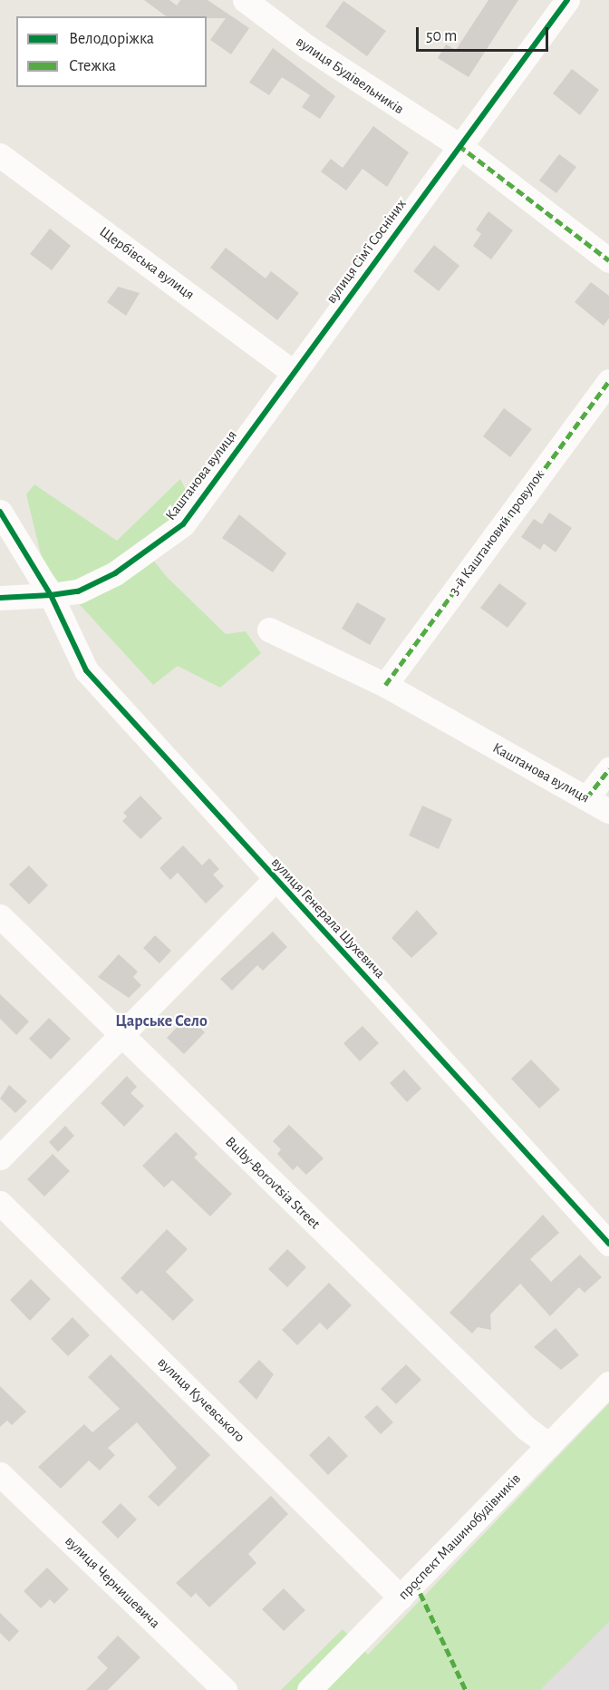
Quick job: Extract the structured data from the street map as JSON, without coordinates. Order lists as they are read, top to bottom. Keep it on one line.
{"streets":{"street":["вулиця Будівельників","вулиця Сім’ї Сосніних","Щербівська вулиця","Каштанова вулиця","3-й Каштановий провулок","вулиця Генерала Шухевича","Bulby-Borovtsia Street","вулиця Кучевського","проспект Машинобудівників","вулиця Чернишевича"]},"crossings":[["вулиця Будівельників","вулиця Сім’ї Сосніних"],["вулиця Сім’ї Сосніних","Щербівська вулиця"],["вулиця Сім’ї Сосніних","Каштанова вулиця"],["Щербівська вулиця","Каштанова вулиця"],["Каштанова вулиця","3-й Каштановий провулок"],["Каштанова вулиця","вулиця Генерала Шухевича"],["Bulby-Borovtsia Street","проспект Машинобудівників"],["вулиця Кучевського","проспект Машинобудівників"]],"districts":["Царське Село"],"legend":["Велодоріжка","Стежка"],"scale_bar":"50 m"}
